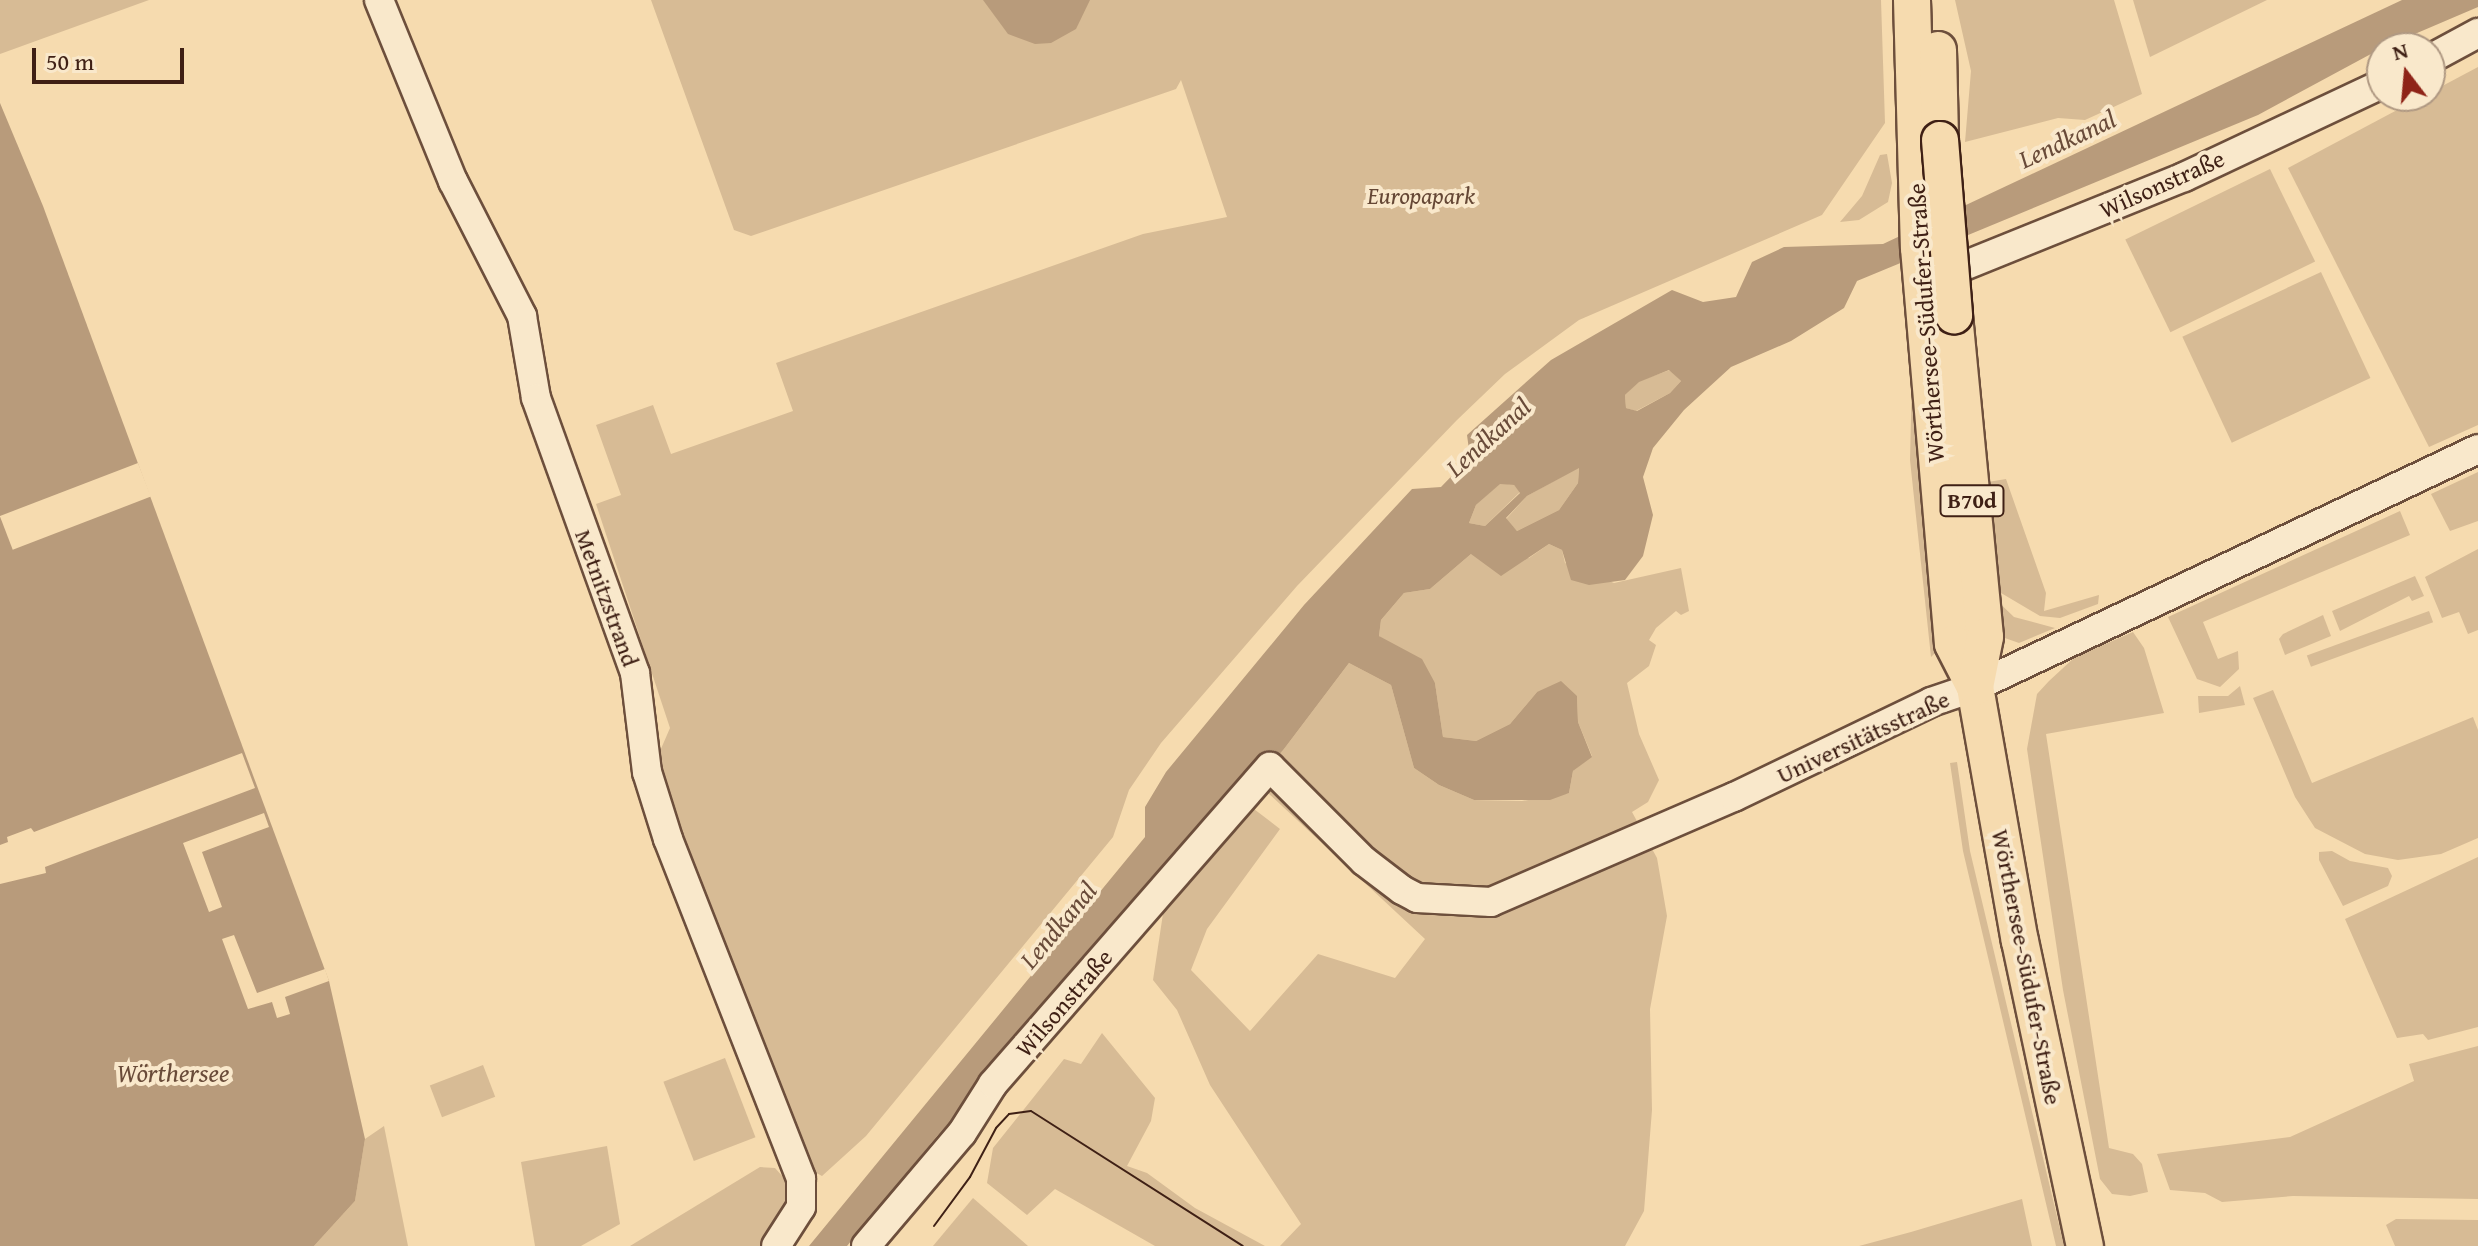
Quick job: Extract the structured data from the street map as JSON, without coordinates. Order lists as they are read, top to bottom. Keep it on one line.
{"streets":{"main road":["Wörthersee-Südufer-Straße","B70d"],"street":["Wilsonstraße","Metnitzstrand","Universitätsstraße"]},"crossings":[["Wilsonstraße","Universitätsstraße"],["Wörthersee-Südufer-Straße","Universitätsstraße"]],"water":["Lendkanal","Wörthersee"],"parks":["Europapark"],"scale_bar":"50 m","north":"top"}
